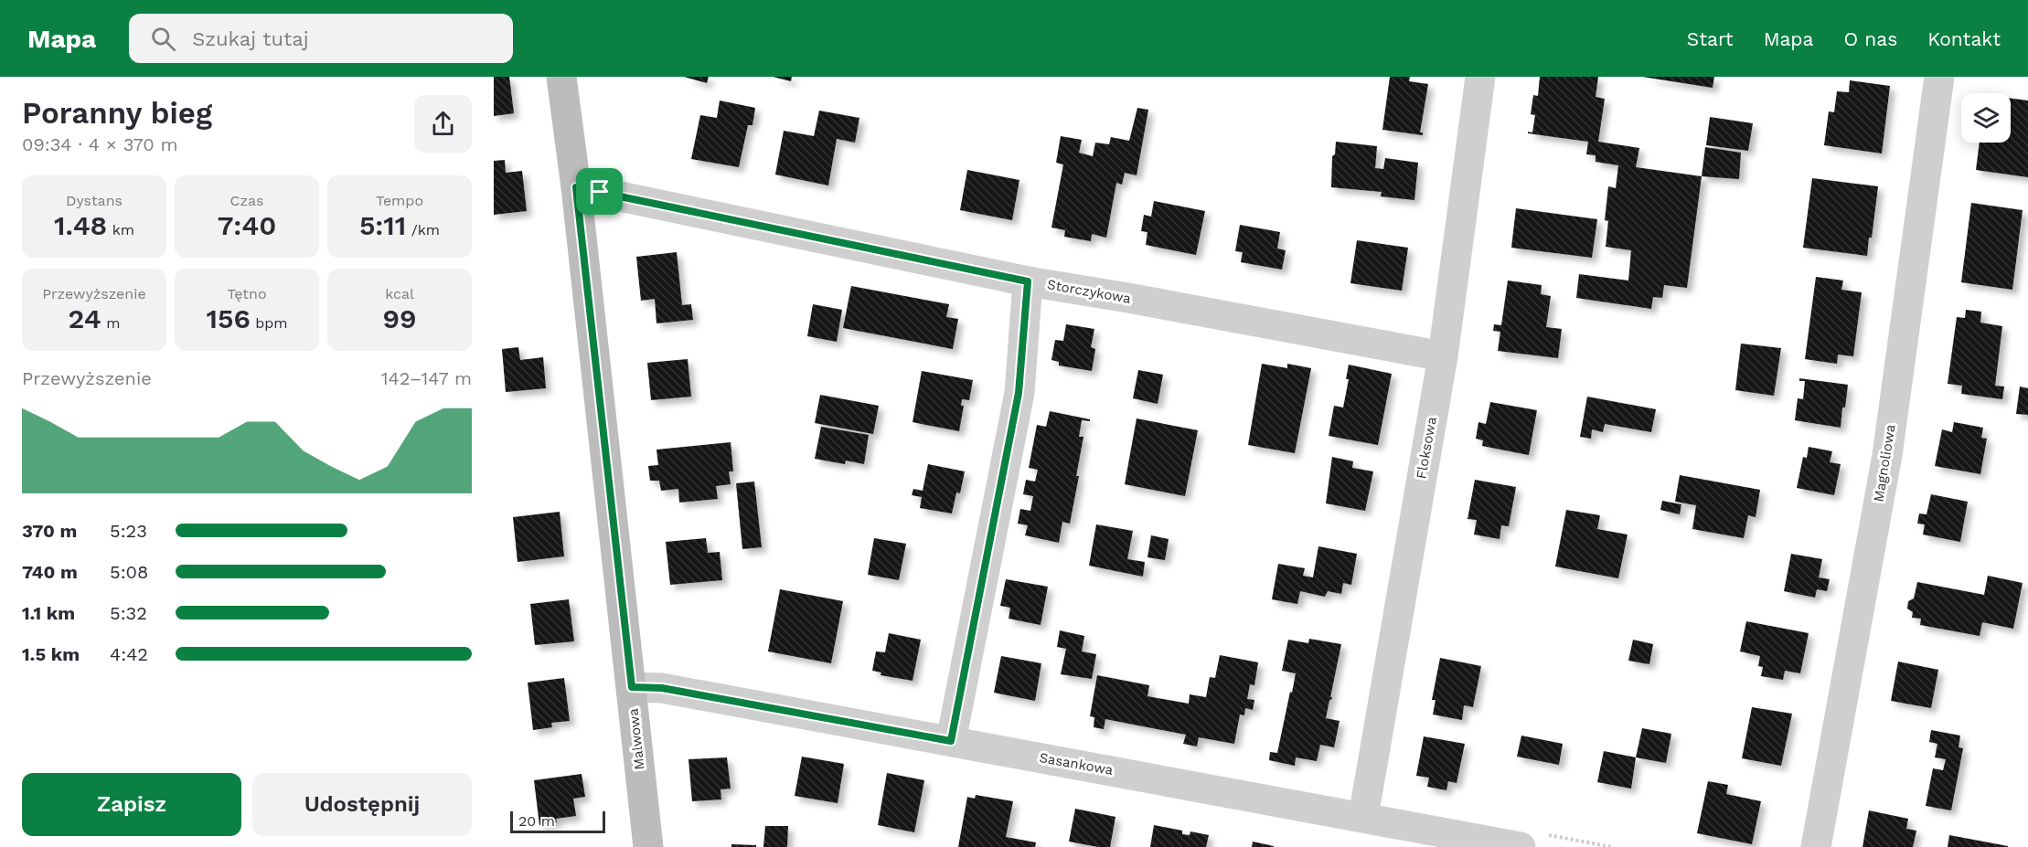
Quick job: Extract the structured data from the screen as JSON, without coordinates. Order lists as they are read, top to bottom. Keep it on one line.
{"streets":{"street":["Storczykowa","Floksowa","Magnoliowa","Malwowa","Sasankowa"]},"crossings":[["Storczykowa","Floksowa"],["Storczykowa","Malwowa"],["Floksowa","Sasankowa"],["Malwowa","Sasankowa"]],"scale_bar":"20 m","page":{"header":"Mapa","search":"Szukaj tutaj","nav":["Start","Mapa","O nas","Kontakt"],"heading":["Poranny bieg","09:34 · 4 × 370 m"],"stats":[["Dystans","1.48 km"],["Czas","7:40"],["Tempo","5:11 /km"],["Przewyższenie","24 m"],["Tętno","156 bpm"],["kcal","99"]],"chart":["Przewyższenie","142–147 m"],"list":[{"name":"370 m","note":"5:23"},{"name":"740 m","note":"5:08"},{"name":"1.1 km","note":"5:32"},{"name":"1.5 km","note":"4:42"}],"buttons":["Zapisz","Udostępnij"],"scale":"20 m"}}
